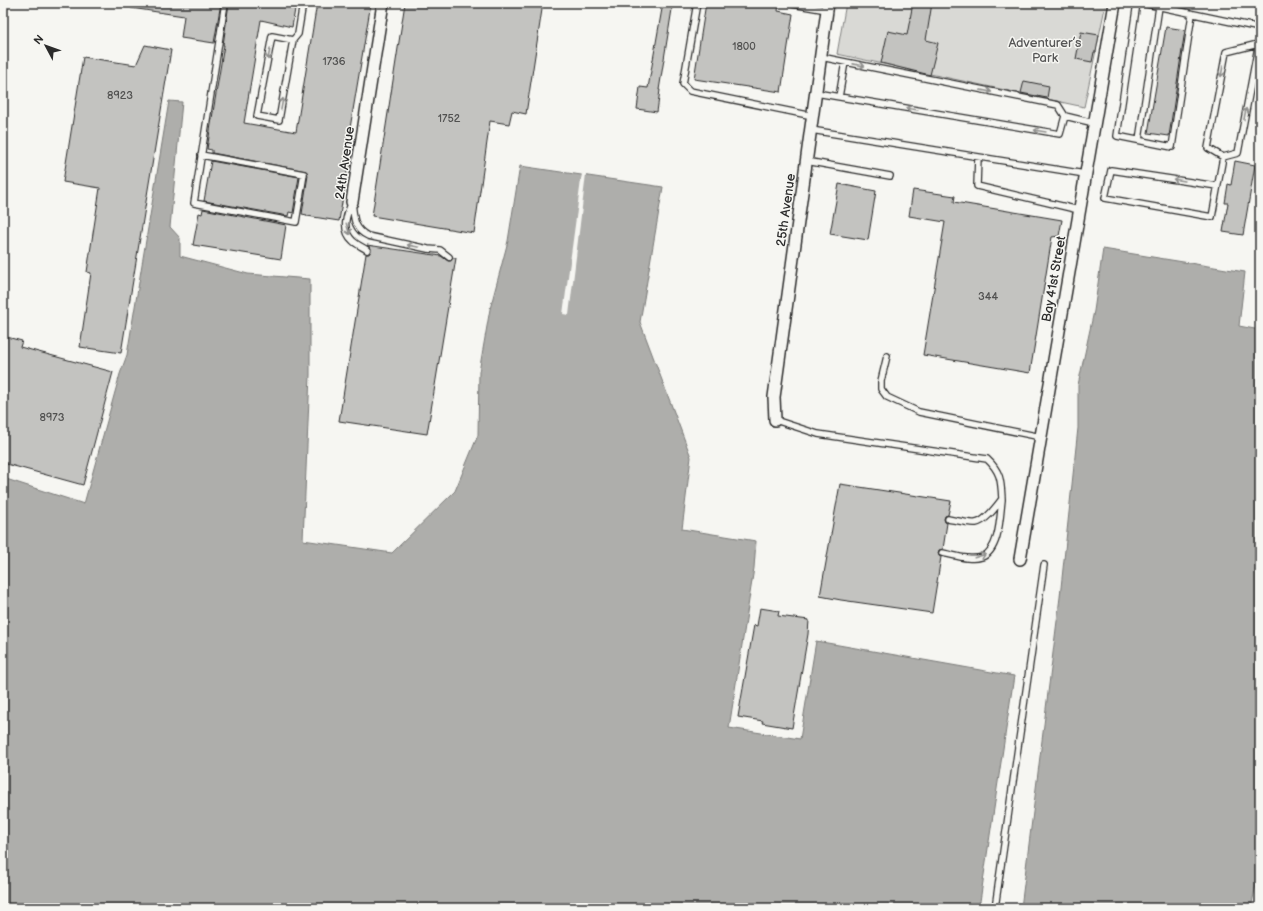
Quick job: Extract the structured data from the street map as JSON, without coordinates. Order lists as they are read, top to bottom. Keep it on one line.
{"streets":{"street":["24th Avenue","25th Avenue","Bay 41st Street"]},"parks":["Adventurer’s Park"],"house_numbers":["1800","1736","8923","1752","344","8973"],"north":"top left"}
